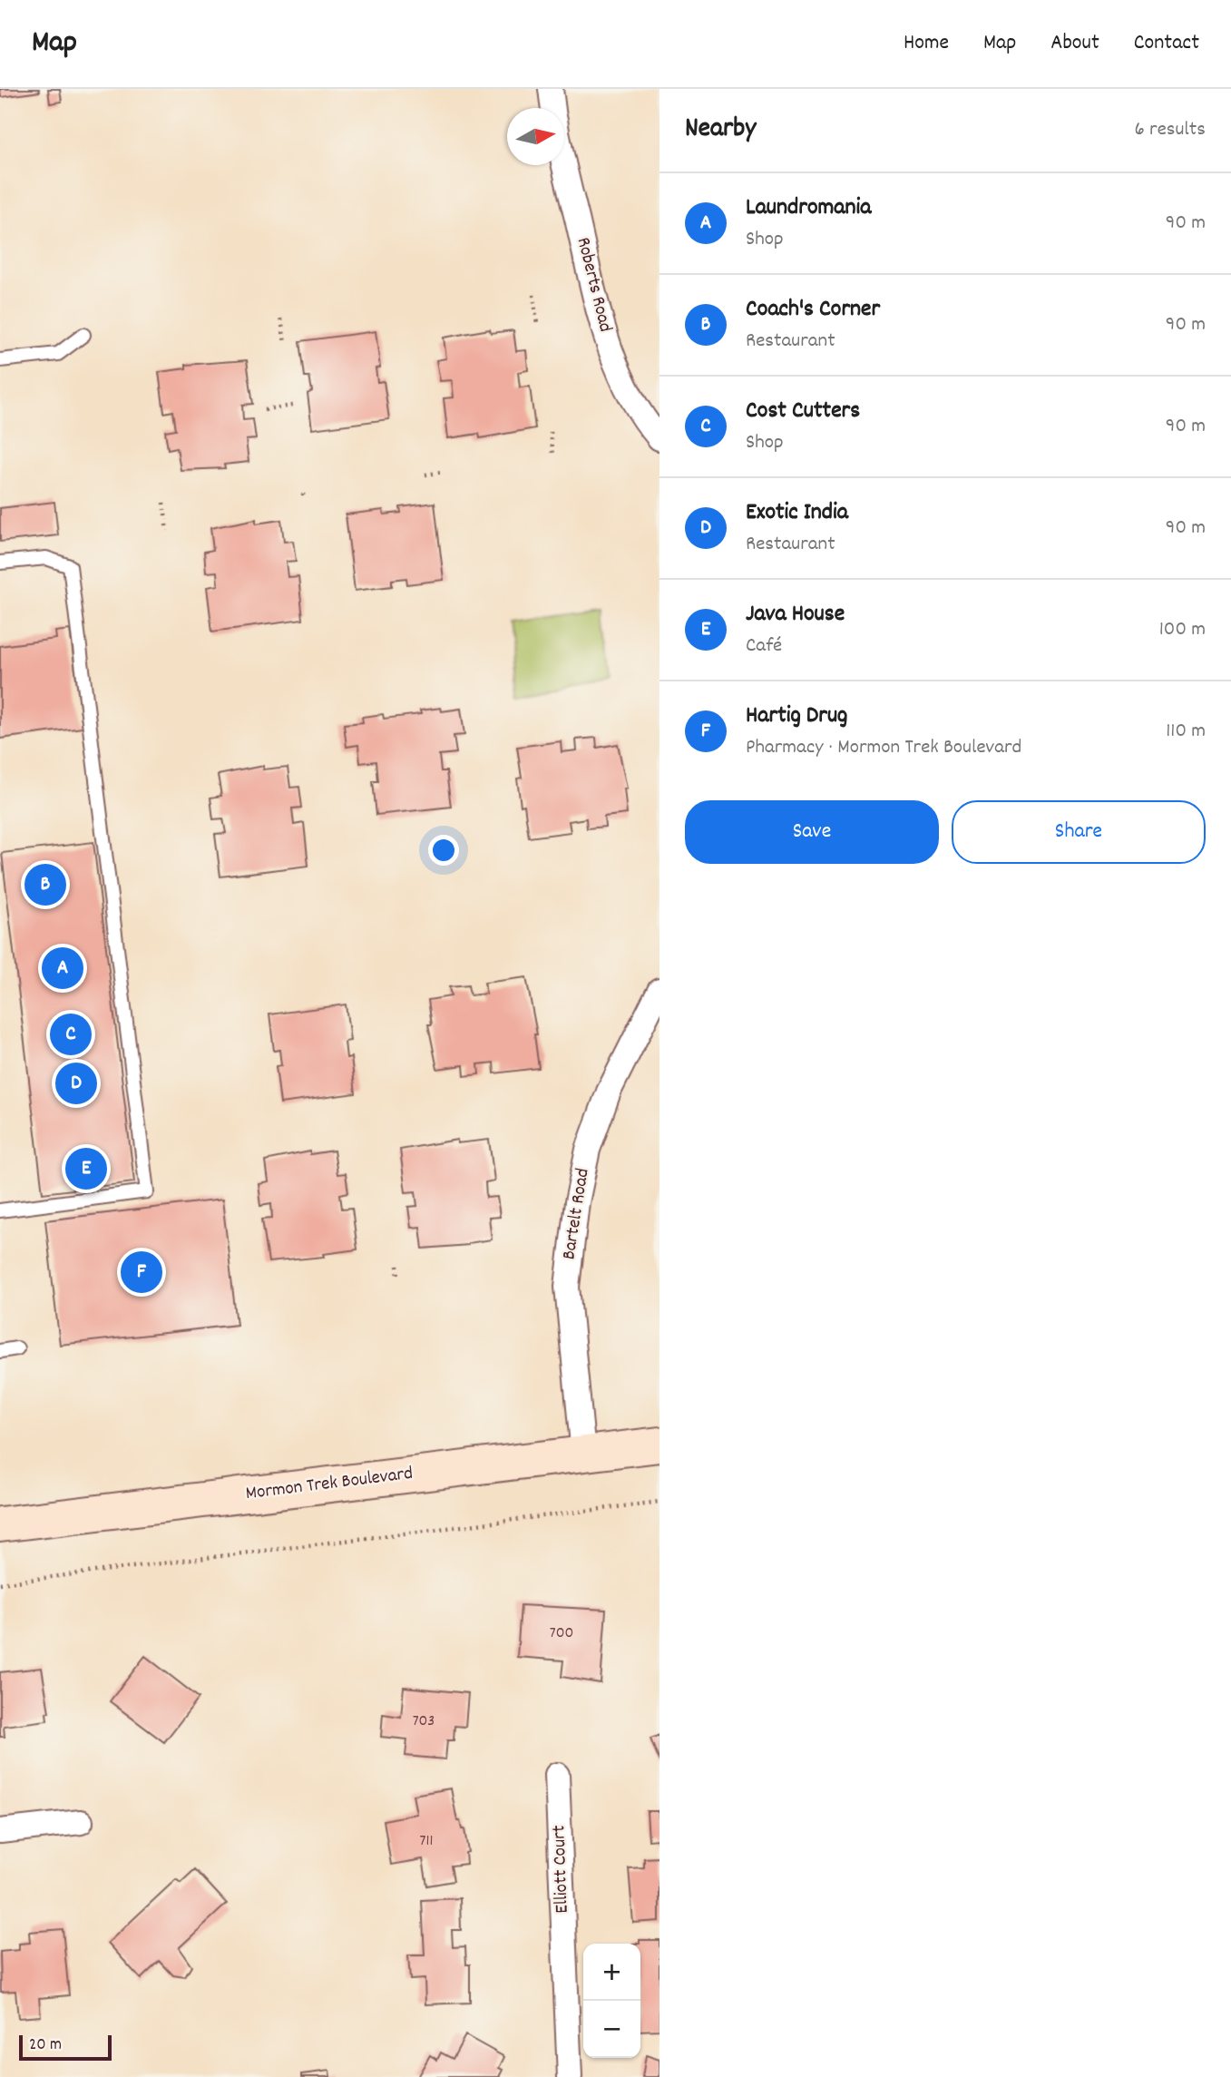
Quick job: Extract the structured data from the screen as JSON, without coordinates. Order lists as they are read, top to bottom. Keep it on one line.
{"streets":{"main road":["Mormon Trek Boulevard"],"street":["Roberts Road","Bartelt Road","Elliott Court"]},"crossings":[["Bartelt Road","Mormon Trek Boulevard"]],"house_numbers":["700","703","711"],"scale_bar":"20 m","north":"right","page":{"header":"Map","nav":["Home","Map","About","Contact"],"heading":["Nearby","6 results"],"list":[{"mark":"A","name":"Laundromania","note":"Shop","value":"90 m"},{"mark":"B","name":"Coach's Corner","note":"Restaurant","value":"90 m"},{"mark":"C","name":"Cost Cutters","note":"Shop","value":"90 m"},{"mark":"D","name":"Exotic India","note":"Restaurant","value":"90 m"},{"mark":"E","name":"Java House","note":"Café","value":"100 m"},{"mark":"F","name":"Hartig Drug","note":"Pharmacy · Mormon Trek Boulevard","value":"110 m"}],"buttons":["Save","Share"],"pins":["B","A","C","D","E","F"],"map_buttons":["+","−"],"scale":"20 m"}}
